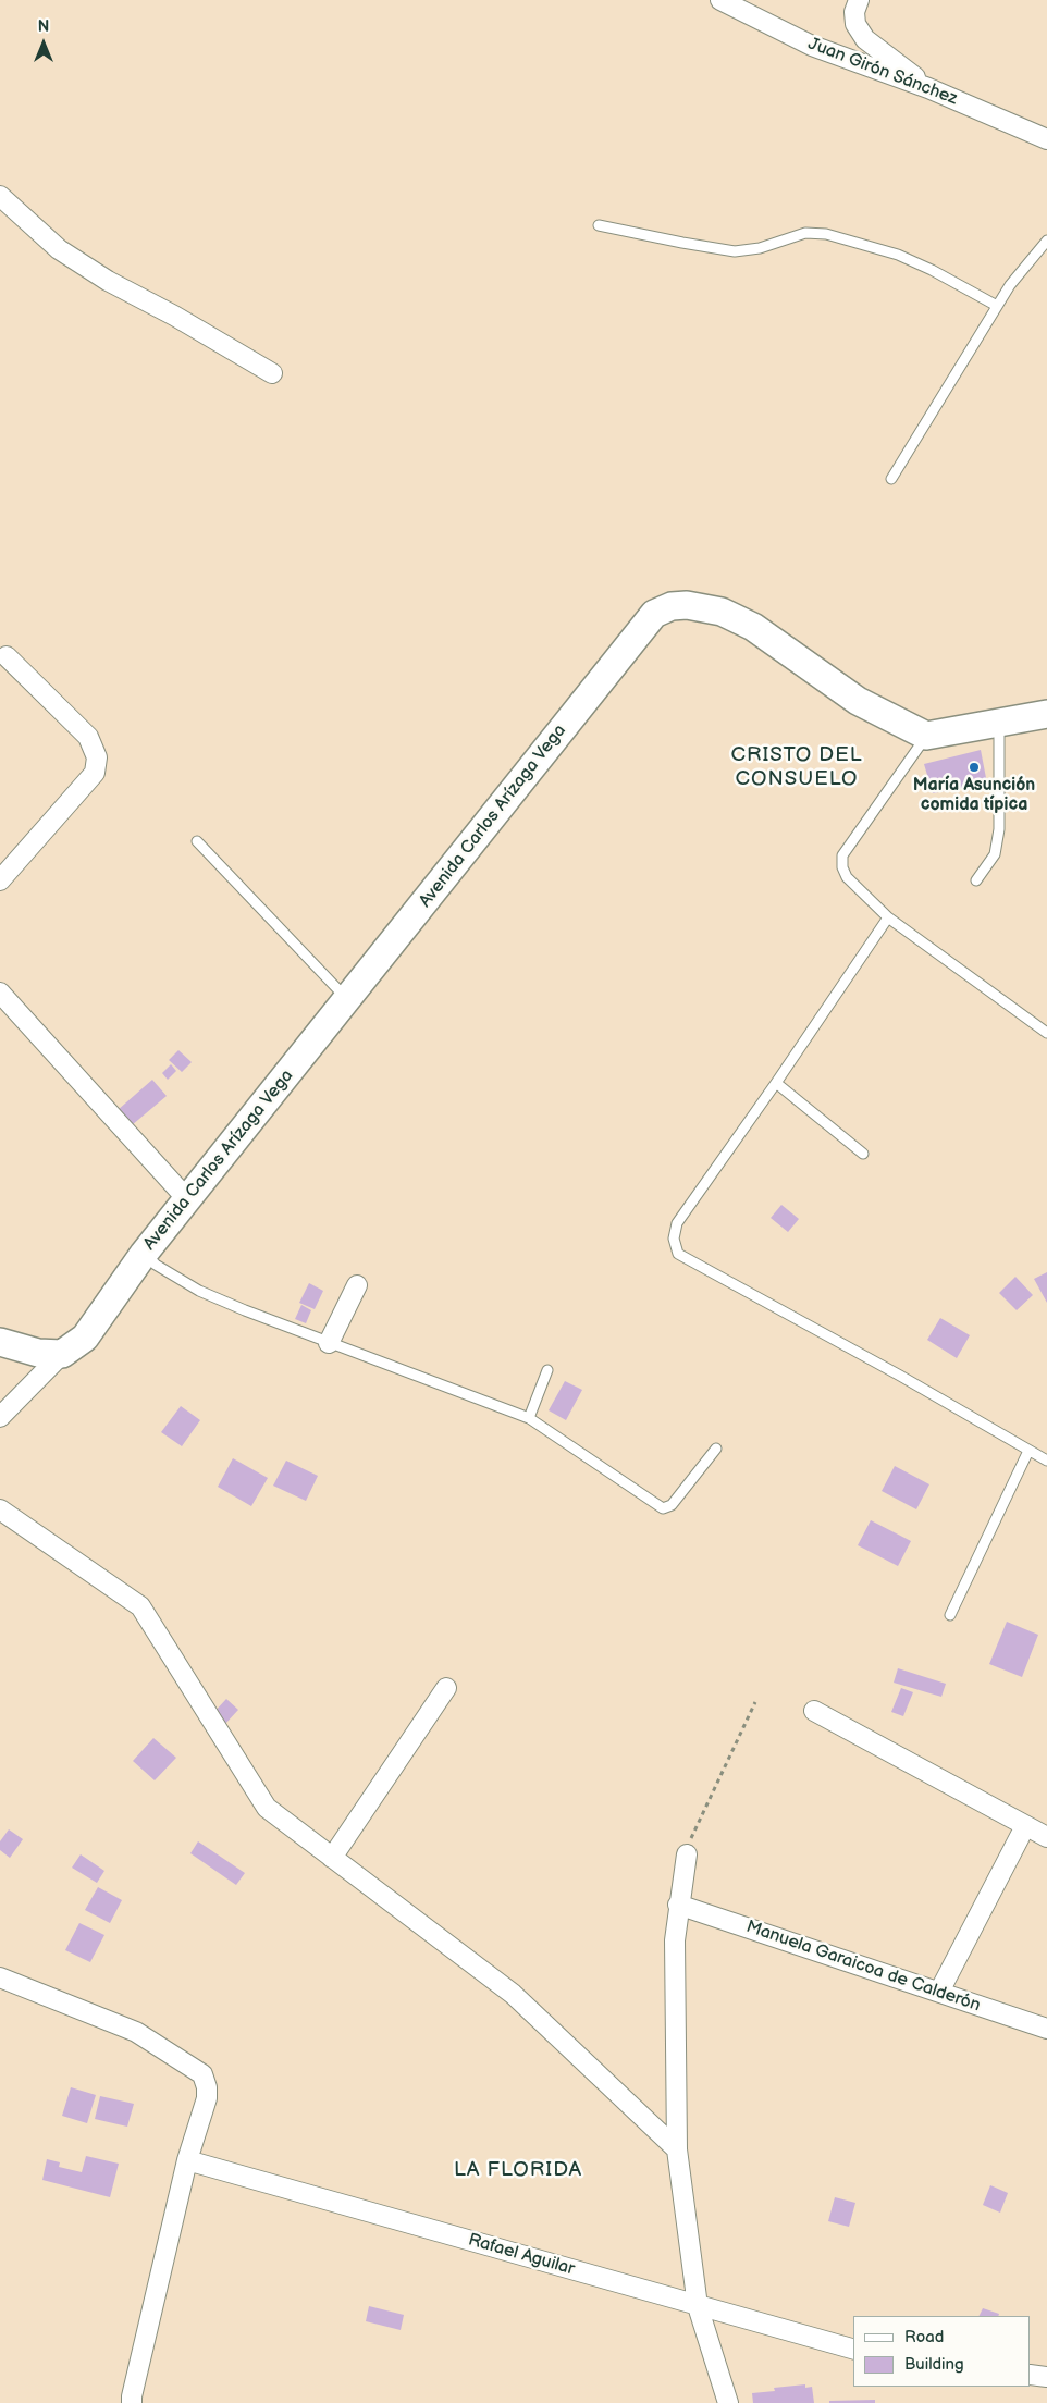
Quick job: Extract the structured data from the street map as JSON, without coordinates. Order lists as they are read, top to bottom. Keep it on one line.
{"streets":{"street":["Juan Girón Sánchez","Avenida Carlos Arízaga Vega","Manuela Garaicoa de Calderón","Rafael Aguilar"]},"districts":["CRISTO DEL CONSUELO","LA FLORIDA"],"places":["María Asunción comida típica"],"legend":["Road","Building"],"north":"top"}
